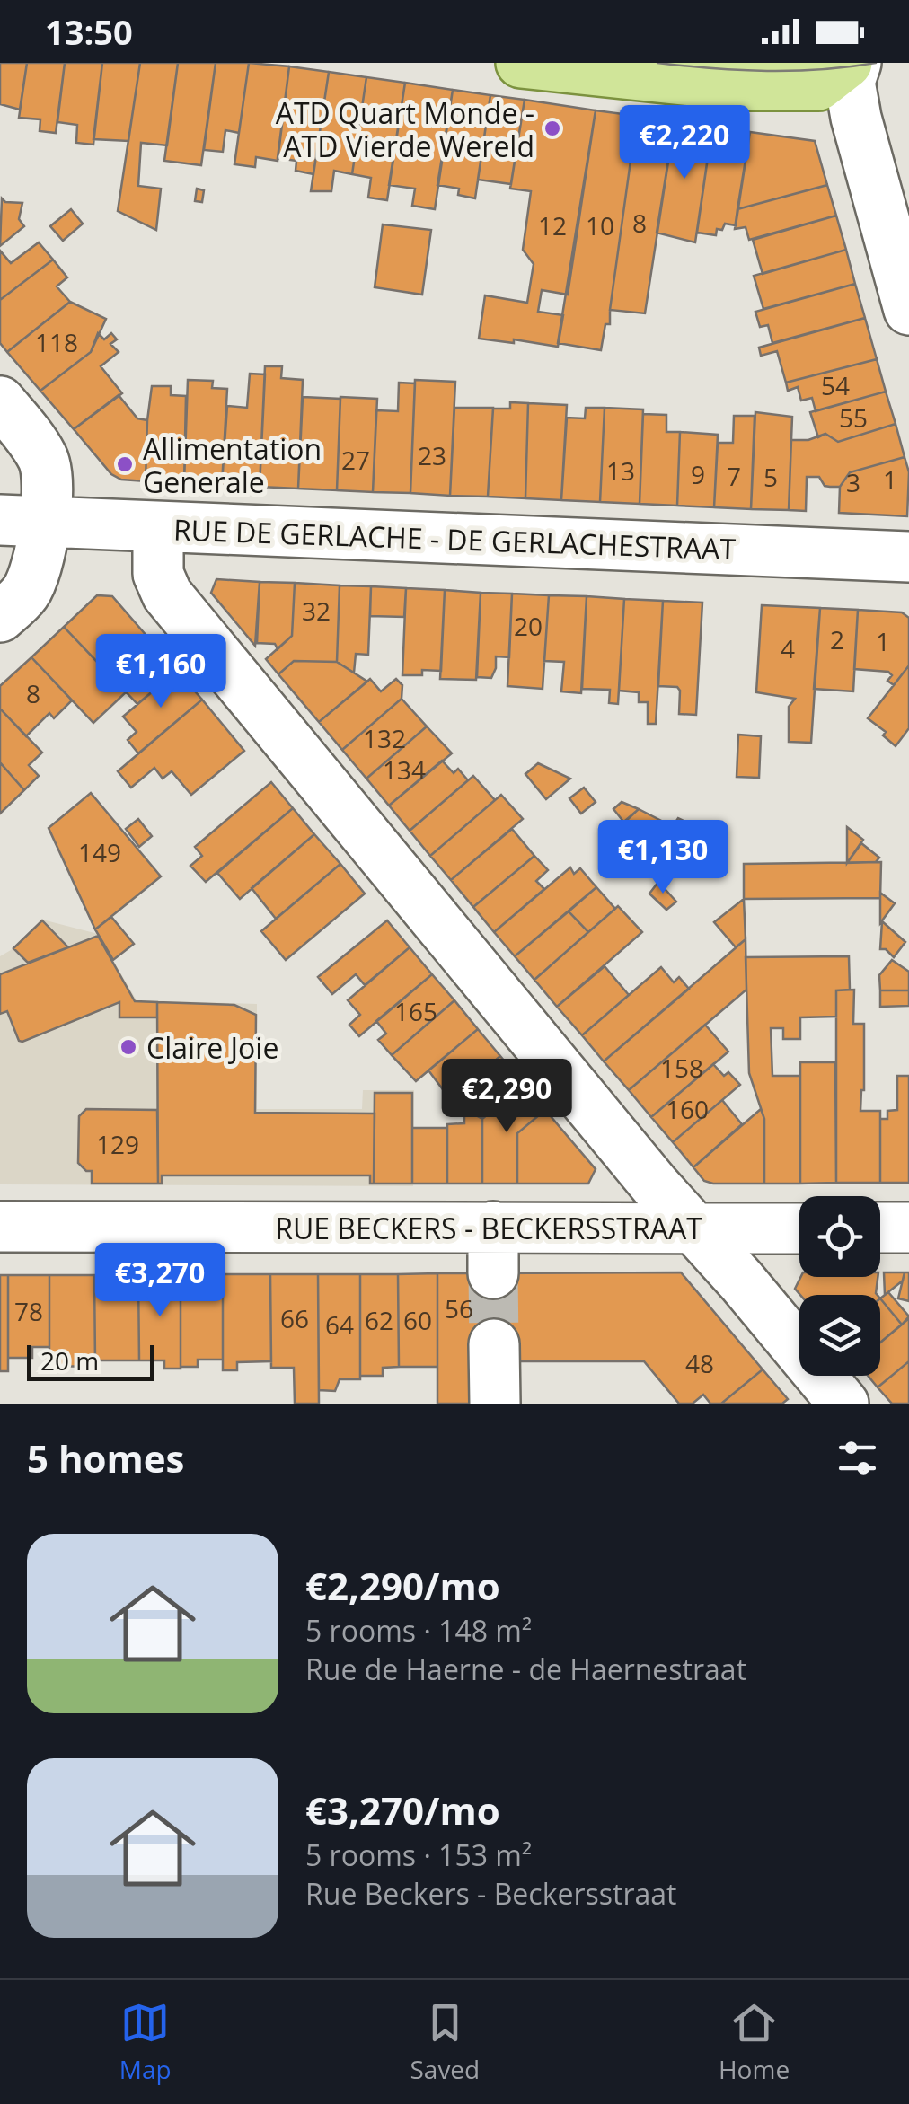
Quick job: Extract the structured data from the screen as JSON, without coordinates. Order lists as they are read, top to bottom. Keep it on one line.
{"streets":{"street":["RUE DE GERLACHE - DE GERLACHESTRAAT","RUE BECKERS - BECKERSSTRAAT"]},"places":["ATD Quart Monde - ATD Vierde Wereld","Allimentation Generale","Claire Joie"],"house_numbers":["8","12","10","118","54","55","23","27","13","9","7","5","1","3","32","20","2","1","4","8","132","134","149","165","158","160","129","56","78","66","62","60","64","48"],"scale_bar":"20 m","page":{"status":"13:50","price":["€2,220","€1,160","€1,130","€2,290","€3,270"],"scale":"20 m","heading":"5 homes","list":[{"name":"€2,290/mo","note":"5 rooms · 148 m² · Rue de Haerne - de Haernestraat"},{"name":"€3,270/mo","note":"5 rooms · 153 m² · Rue Beckers - Beckersstraat"}],"tabs":["Map","Saved","Home"]}}
